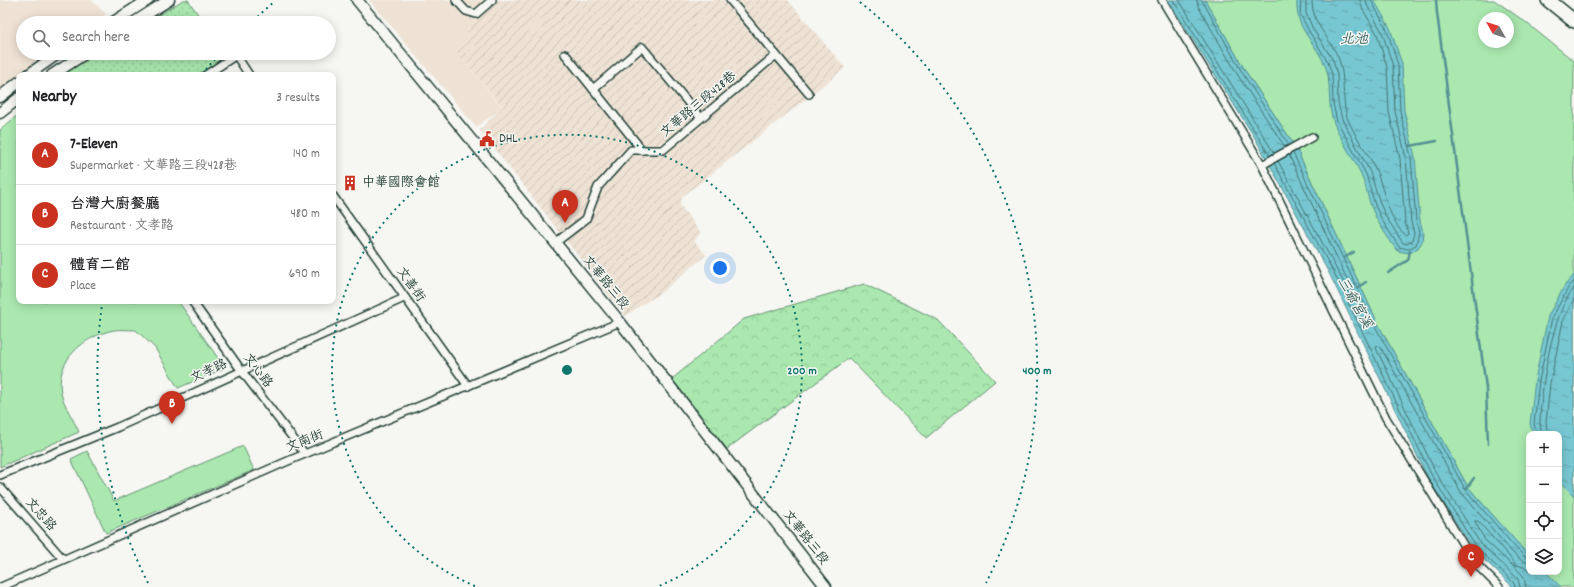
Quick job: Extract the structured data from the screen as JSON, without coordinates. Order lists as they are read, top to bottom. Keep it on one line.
{"streets":{"street":["文華路三段428巷","文華路三段","文善街","文心路","文孝路","文南街","文忠路"]},"crossings":[["文華路三段428巷","文華路三段"],["文華路三段","文南街"],["文善街","文孝路"],["文善街","文南街"],["文心路","文孝路"],["文心路","文南街"],["文南街","文忠路"]],"water":["北池","三爺宮溪"],"places":{"public building":["DHL"],"building":["中華國際會館"]},"north":"top left","page":{"search":"Search here","heading":["Nearby","3 results"],"list":[{"mark":"A","name":"7-Eleven","note":"Supermarket · 文華路三段428巷","value":"140 m"},{"mark":"B","name":"台灣大廚餐廳","note":"Restaurant · 文孝路","value":"480 m"},{"mark":"C","name":"體育二館","note":"Place","value":"690 m"}],"pins":["A","B","C"],"map_buttons":["+","−"]},"rings":["200 m","400 m"]}
